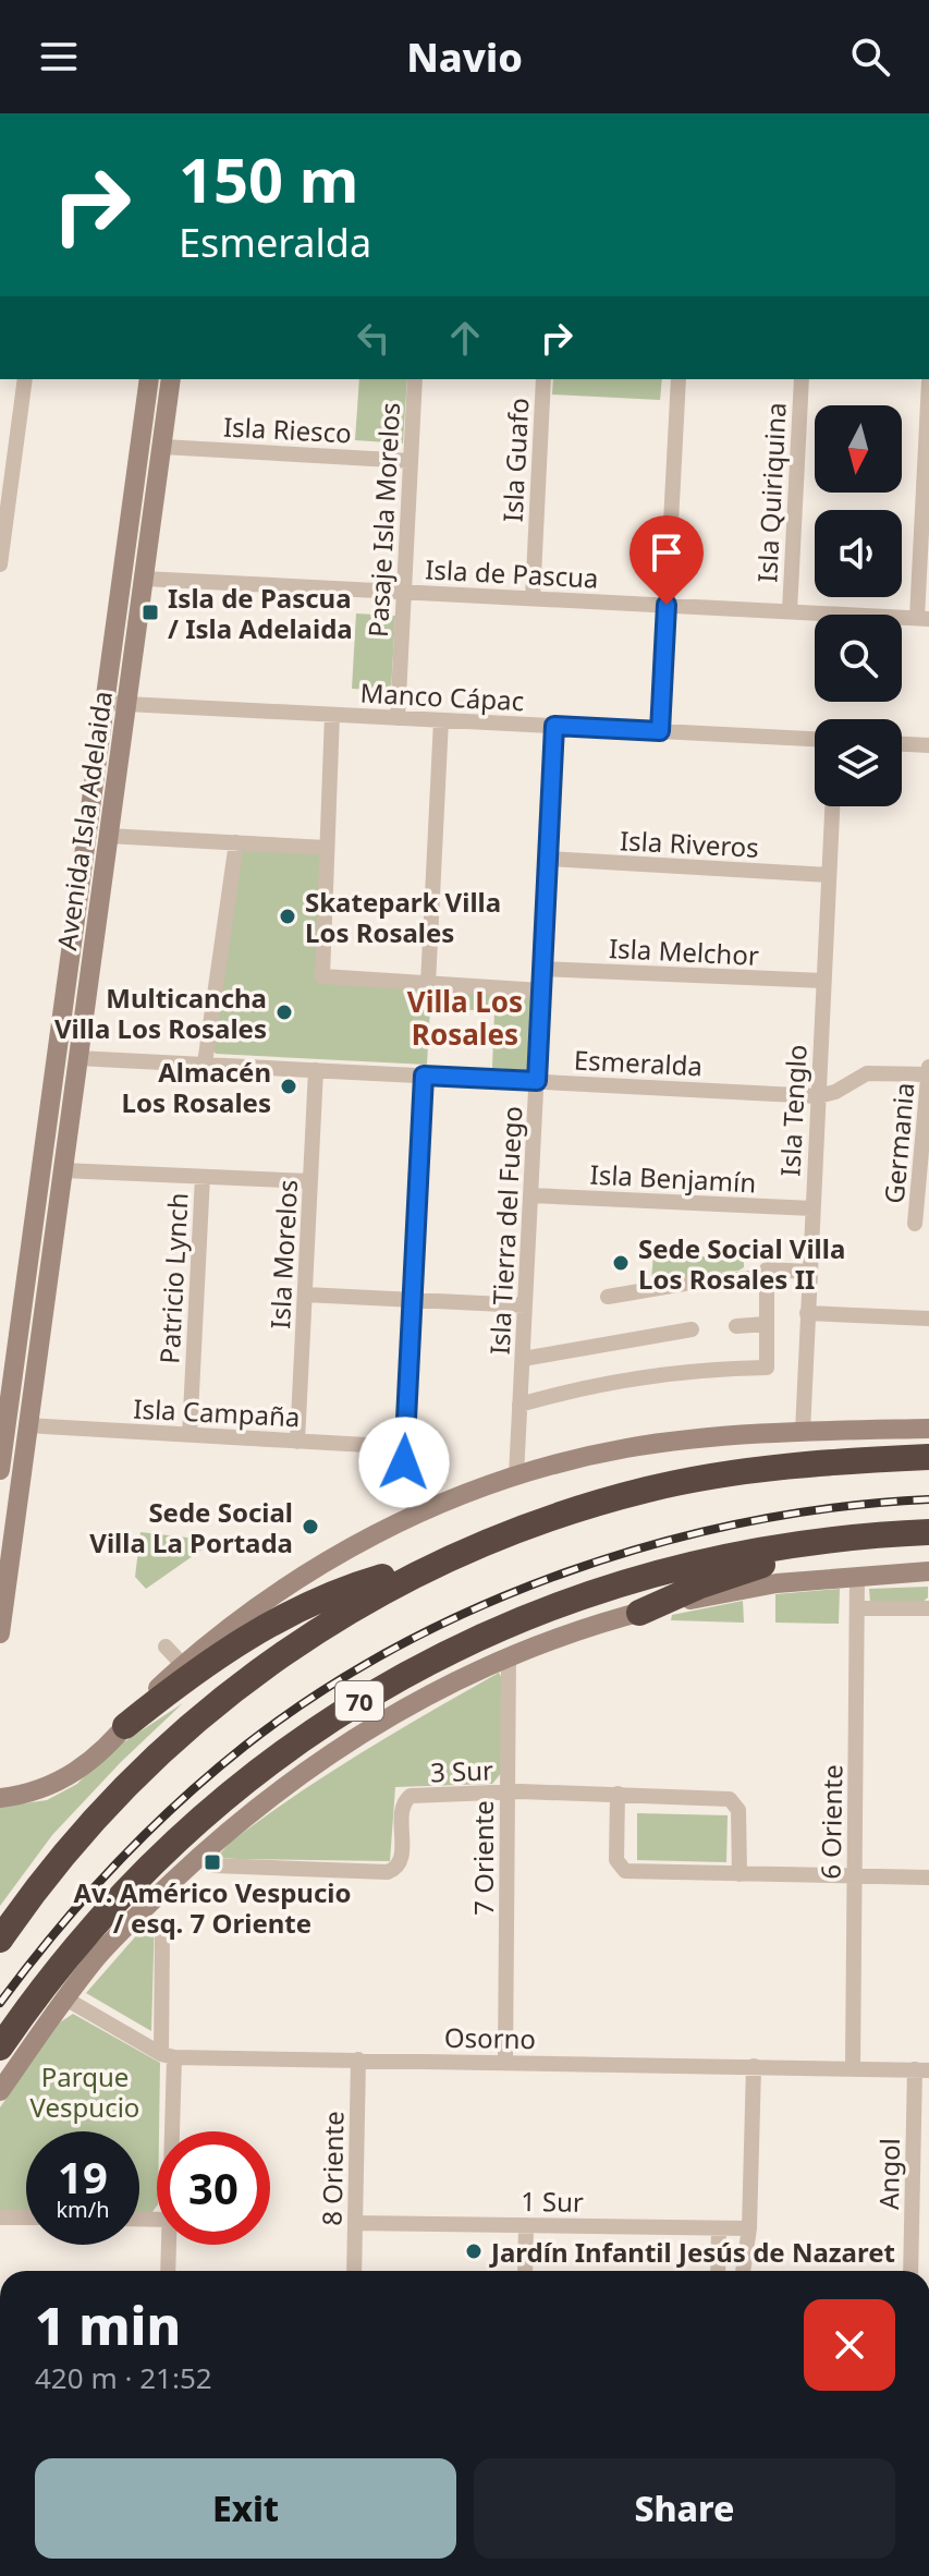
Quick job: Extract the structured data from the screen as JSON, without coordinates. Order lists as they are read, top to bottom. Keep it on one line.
{"streets":{"highway":["70"],"main road":["Avenida Isla Adelaida"],"street":["Isla Riesco","Isla Guafo","Isla Quiriquina","Pasaje Isla Morelos","Isla de Pascua","Manco Cápac","Isla Riveros","Isla Melchor","Esmeralda","Isla Tenglo","Germania","Isla Benjamín","Isla Tierra del Fuego","Isla Morelos","Patricio Lynch","Isla Campaña","3 Sur","6 Oriente","7 Oriente","Osorno","8 Oriente","Angol","1 Sur"]},"crossings":[["Isla Riesco","Pasaje Isla Morelos"],["Isla Riesco","Avenida Isla Adelaida"],["Isla Guafo","Isla de Pascua"],["Isla Quiriquina","Isla de Pascua"],["Pasaje Isla Morelos","Isla de Pascua"],["Pasaje Isla Morelos","Manco Cápac"],["Isla de Pascua","Avenida Isla Adelaida"],["Manco Cápac","Avenida Isla Adelaida"],["Manco Cápac","Isla Tierra del Fuego"],["Avenida Isla Adelaida","Esmeralda"],["Avenida Isla Adelaida","Isla Campaña"],["Isla Riveros","Isla Tenglo"],["Isla Riveros","Isla Tierra del Fuego"],["Isla Melchor","Isla Tenglo"],["Isla Melchor","Isla Tierra del Fuego"],["Esmeralda","Isla Tenglo"],["Esmeralda","Germania"],["Esmeralda","Isla Tierra del Fuego"],["Esmeralda","Isla Morelos"],["Isla Tenglo","Isla Benjamín"],["Isla Benjamín","Isla Tierra del Fuego"],["Isla Morelos","Isla Campaña"],["Patricio Lynch","Isla Campaña"],["3 Sur","7 Oriente"],["6 Oriente","Osorno"],["7 Oriente","Osorno"],["Osorno","8 Oriente"],["Osorno","Angol"],["8 Oriente","1 Sur"]],"districts":["Villa Los Rosales"],"parks":["Parque Vespucio"],"places":{"transit":["Isla de Pascua / Isla Adelaida","Av. Américo Vespucio / esq. 7 Oriente"],"other":["Skatepark Villa Los Rosales","Multicancha Villa Los Rosales","Almacén Los Rosales","Sede Social Villa Los Rosales II","Sede Social Villa La Portada","Jardín Infantil Jesús de Nazaret"]},"north":"bottom","page":{"header":"Navio","turn":["150 m","Esmeralda"],"speed":"19 km/h","limit":"30","heading":["1 min","420 m · 21:52"],"buttons":["Exit","Share"]}}
